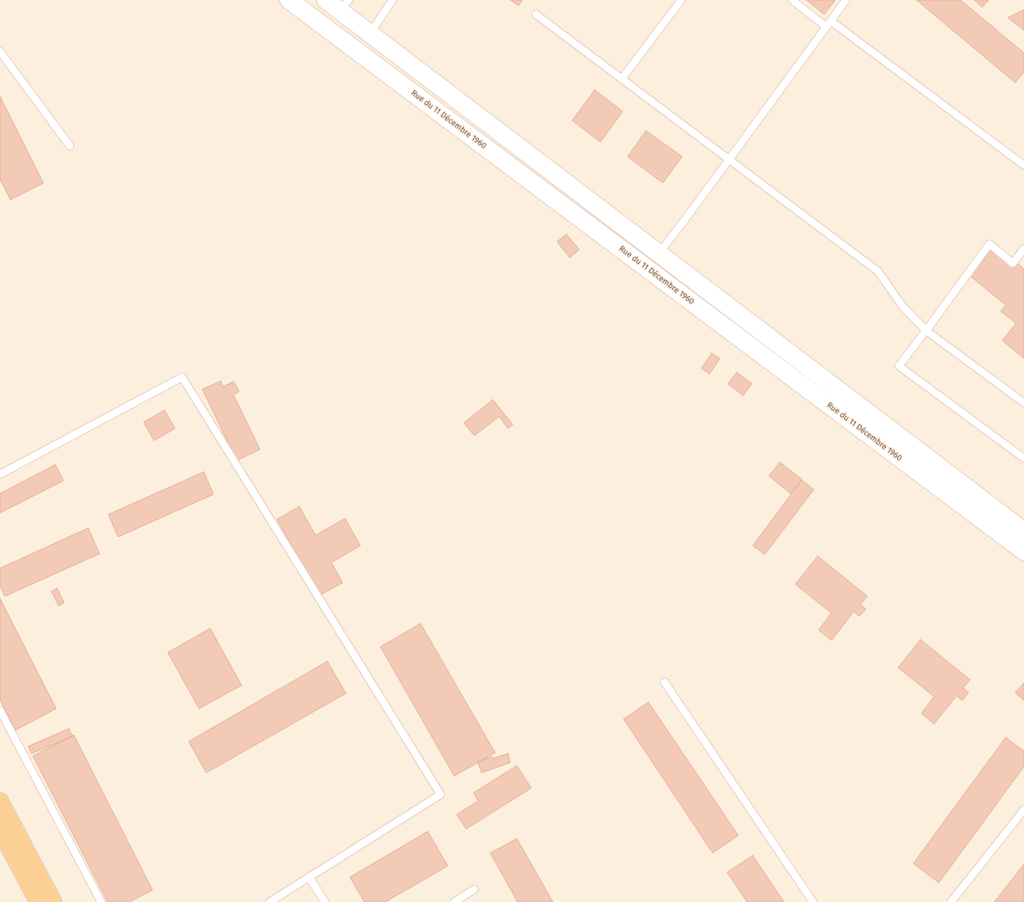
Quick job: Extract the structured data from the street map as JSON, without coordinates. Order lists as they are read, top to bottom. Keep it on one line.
{"streets":{"main road":["Rue du 11 Décembre 1960"]}}
